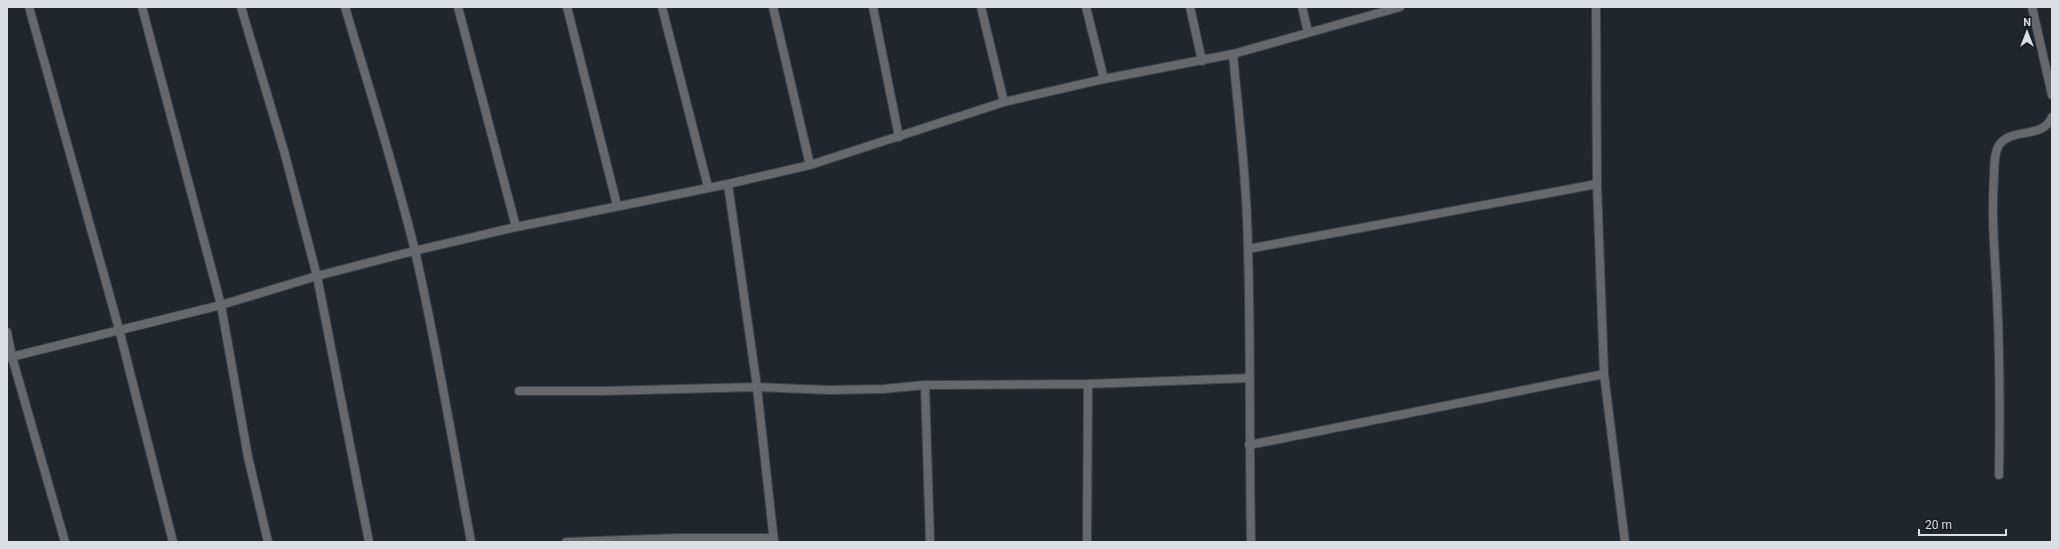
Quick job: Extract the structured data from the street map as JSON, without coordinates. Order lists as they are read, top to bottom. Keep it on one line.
{"scale_bar":"20 m","north":"top"}
